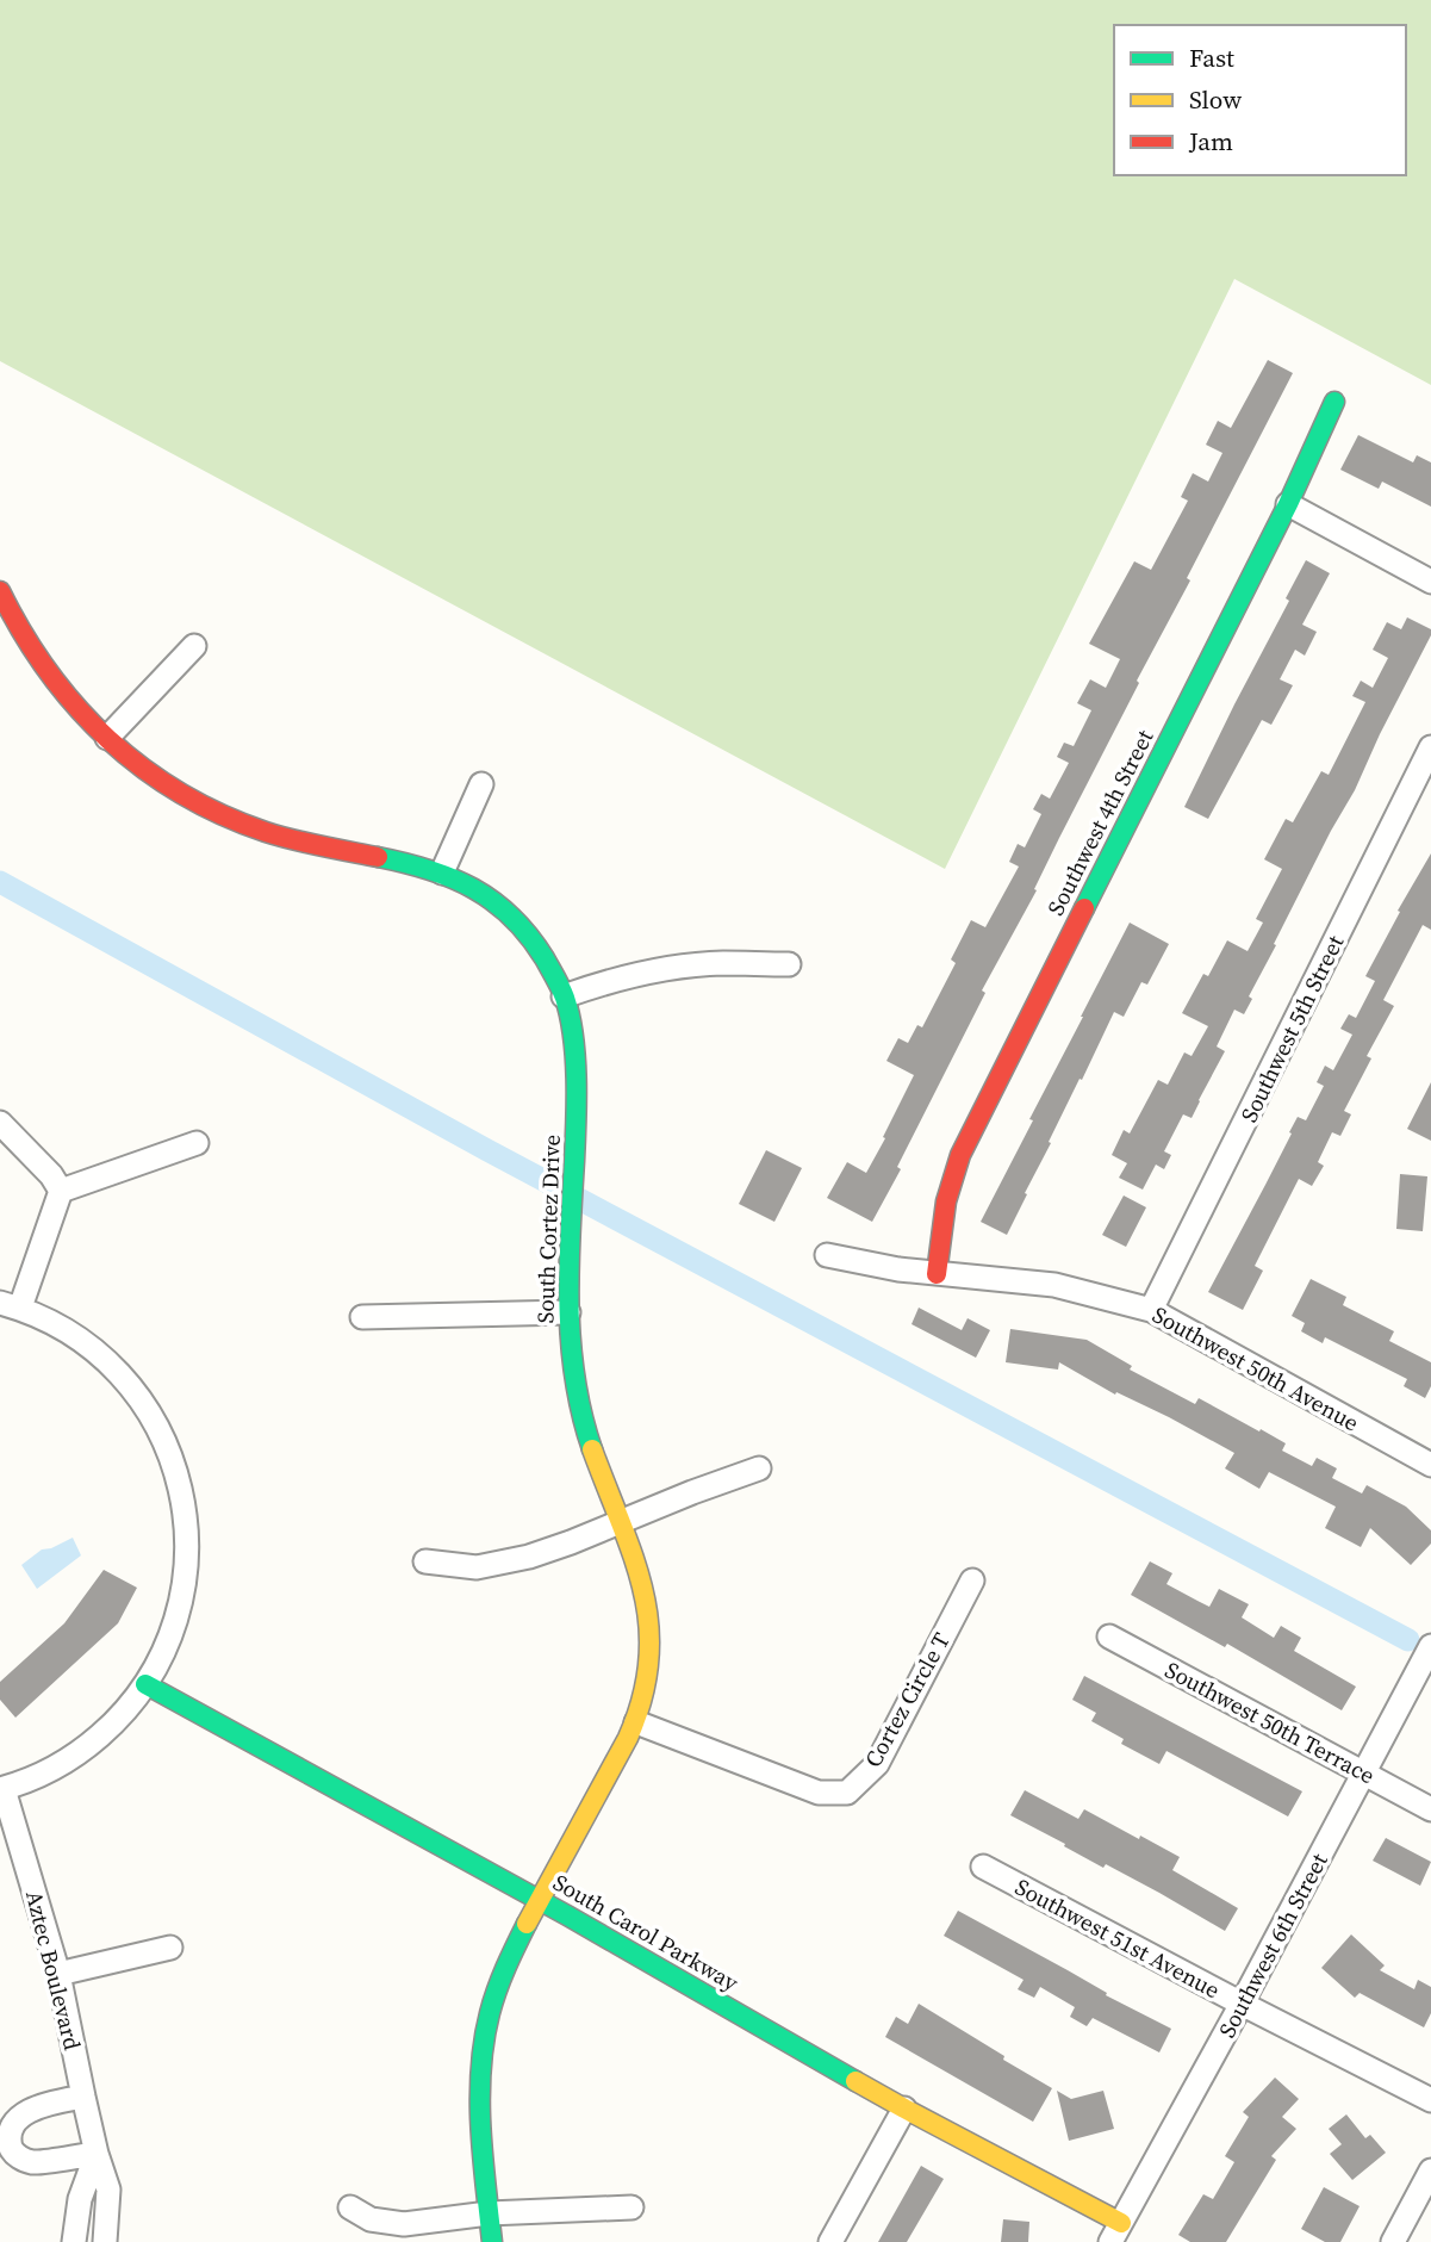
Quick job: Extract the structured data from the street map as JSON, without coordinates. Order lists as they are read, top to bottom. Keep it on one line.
{"streets":{"street":["Southwest 4th Street","Southwest 5th Street","South Cortez Drive","Southwest 50th Avenue","Cortez Circle T","Southwest 50th Terrace","South Carol Parkway","Southwest 51st Avenue","Southwest 6th Street","Aztec Boulevard"]},"crossings":[["Southwest 4th Street","Southwest 50th Avenue"],["Southwest 5th Street","Southwest 50th Avenue"],["South Cortez Drive","Cortez Circle T"],["South Cortez Drive","South Carol Parkway"],["Southwest 50th Terrace","Southwest 6th Street"],["South Carol Parkway","Southwest 6th Street"],["Southwest 51st Avenue","Southwest 6th Street"]],"legend":["Fast","Slow","Jam"]}
